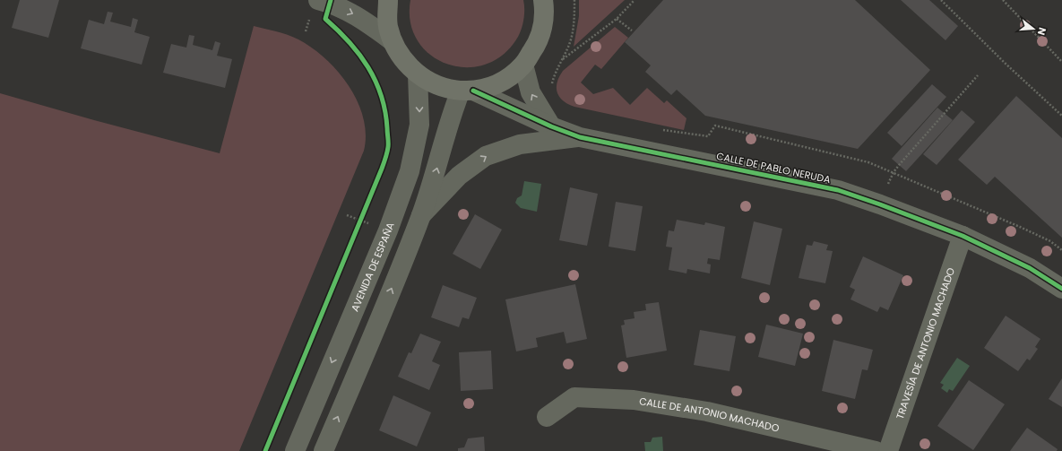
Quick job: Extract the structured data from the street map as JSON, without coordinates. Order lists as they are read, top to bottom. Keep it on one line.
{"streets":{"street":["CALLE DE PABLO NERUDA","AVENIDA DE ESPAÑA","TRAVESÍA DE ANTONIO MACHADO","CALLE DE ANTONIO MACHADO"]},"crossings":[["CALLE DE PABLO NERUDA","TRAVESÍA DE ANTONIO MACHADO"]],"north":"right"}
